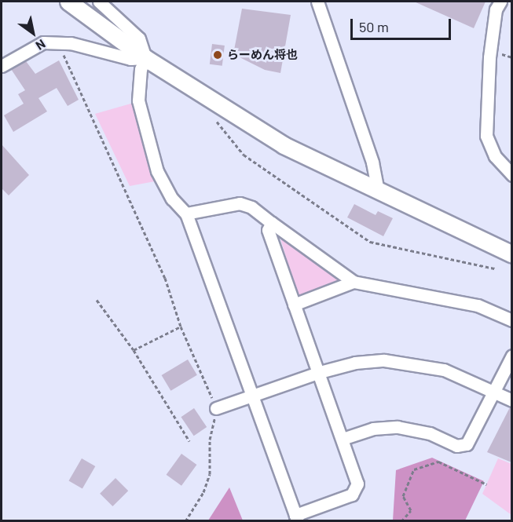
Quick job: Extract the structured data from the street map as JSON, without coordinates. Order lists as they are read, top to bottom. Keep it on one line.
{"places":["らーめん将也"],"scale_bar":"50 m","north":"bottom right"}
